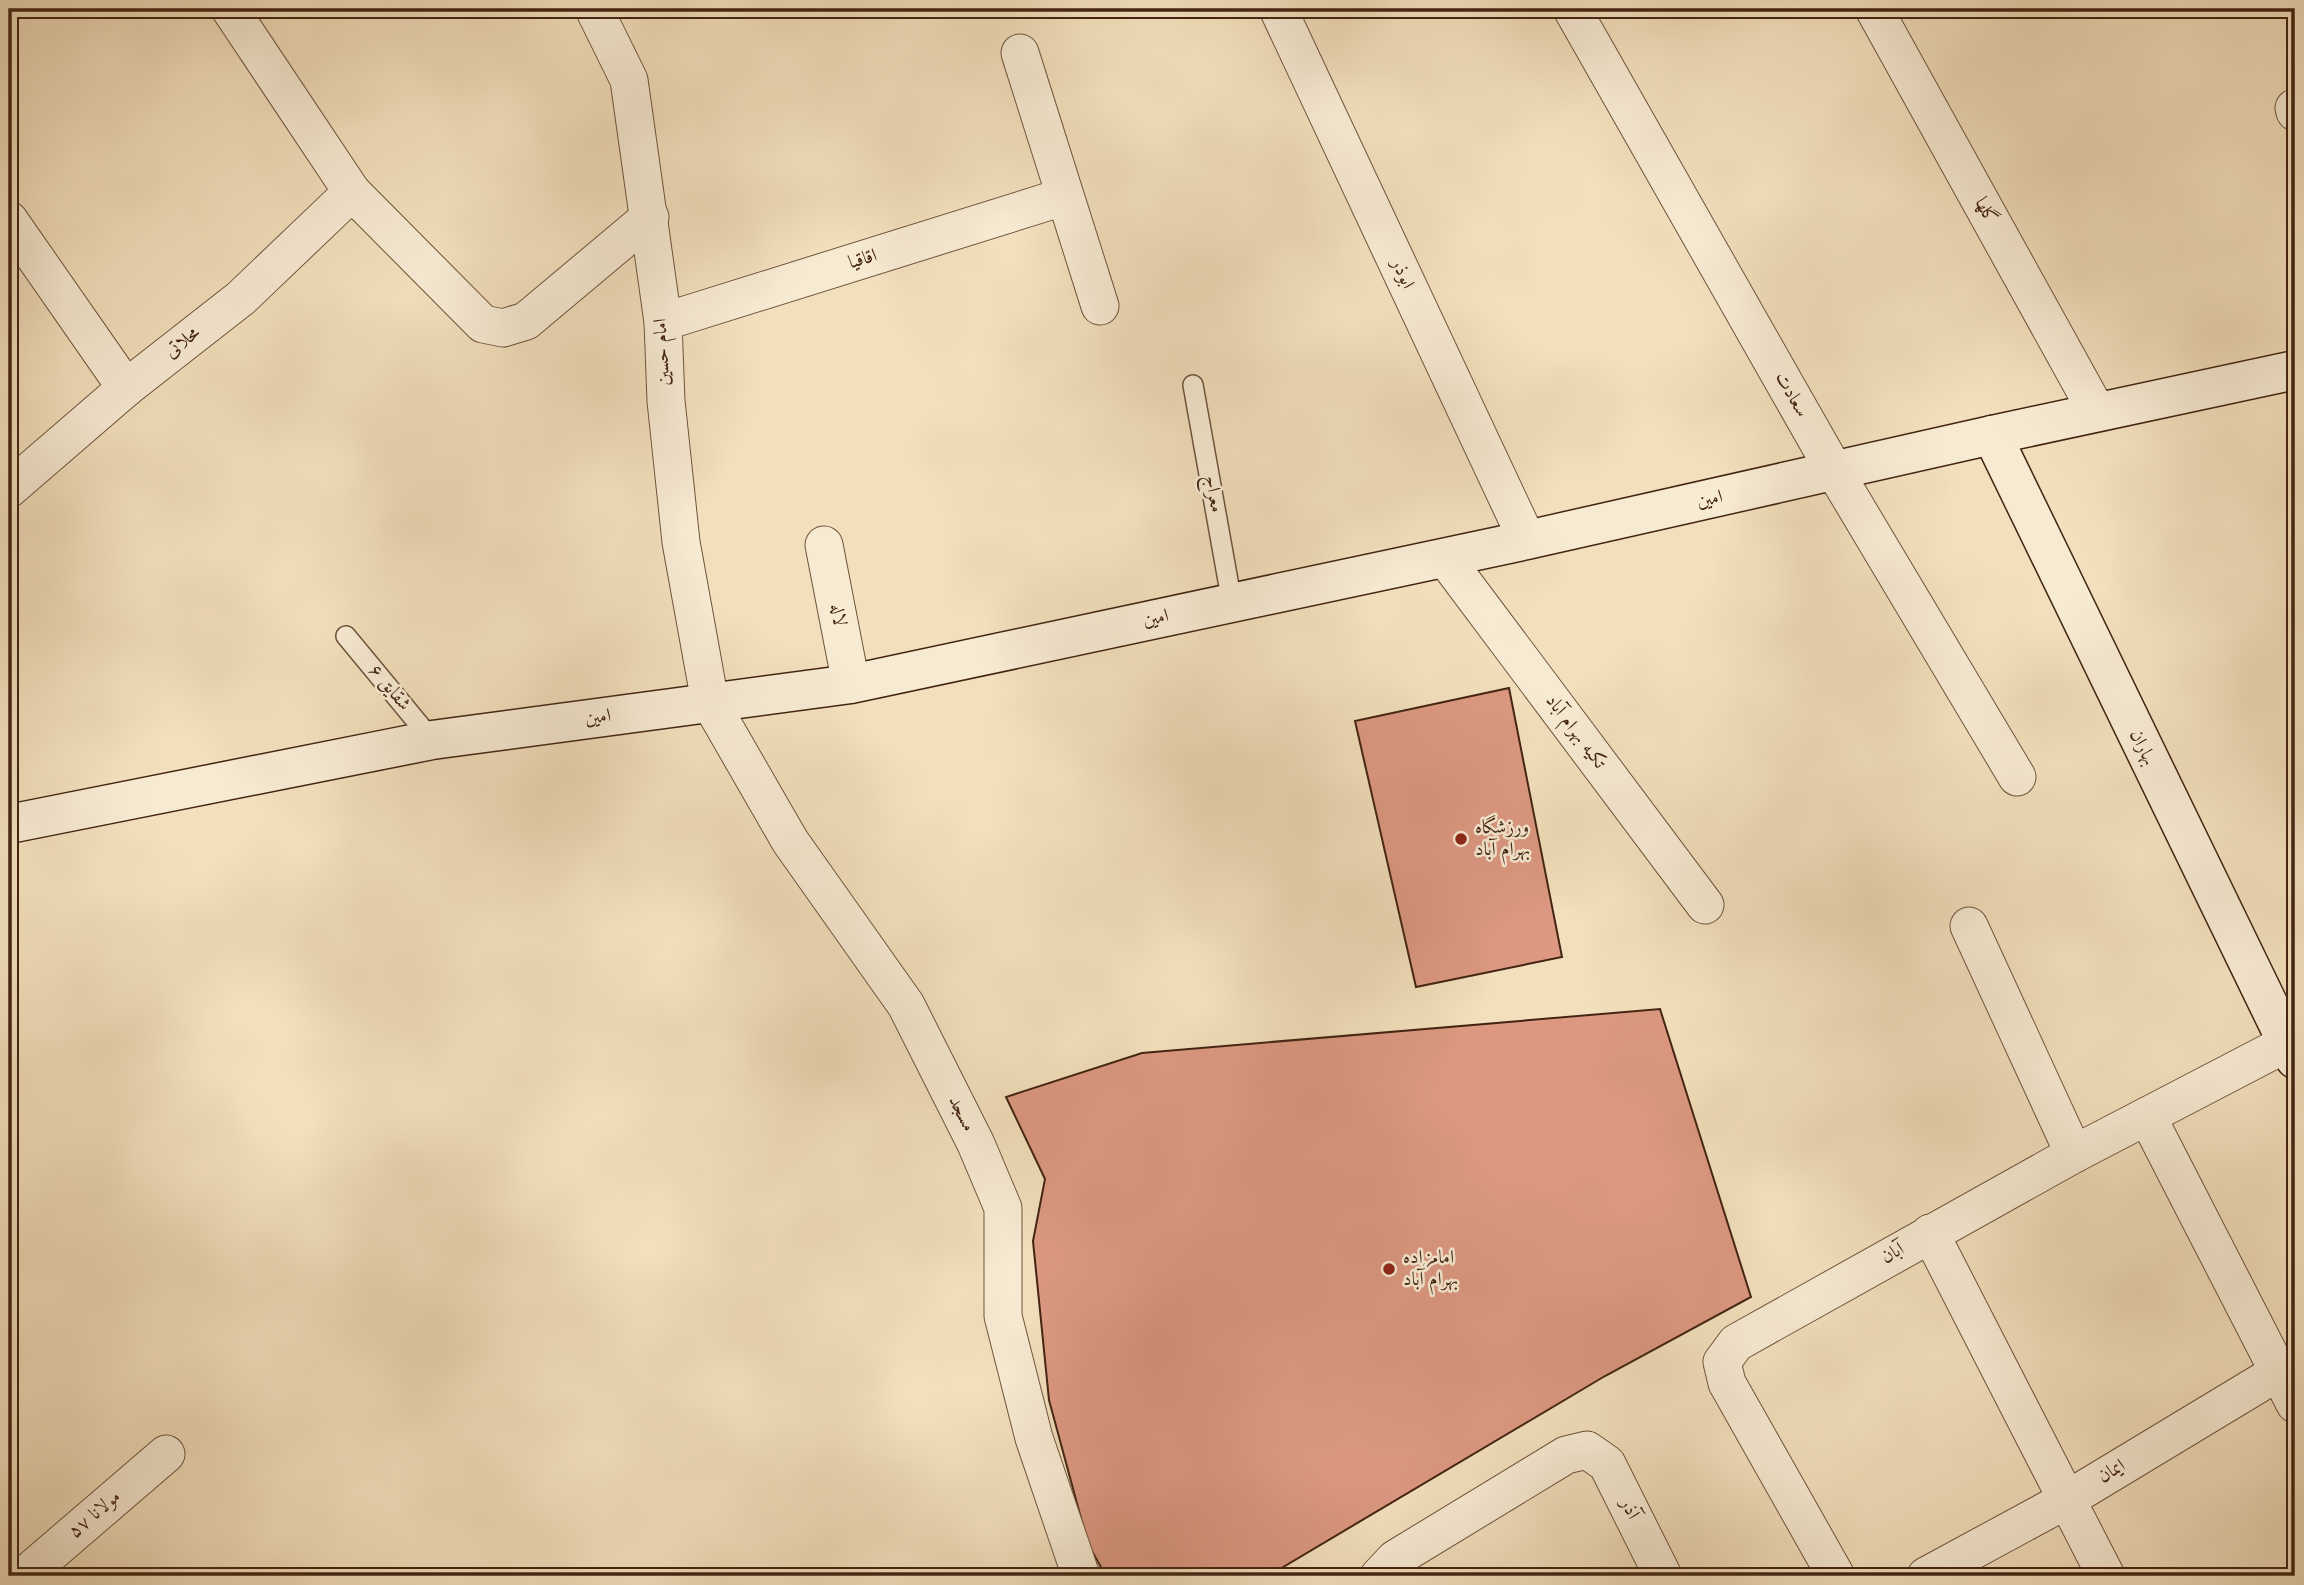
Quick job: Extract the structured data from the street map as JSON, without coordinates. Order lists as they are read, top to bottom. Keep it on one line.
{"streets":{"main road":["امین","بهاران"],"street":["گلها","اقاقیا","ابوذر","محلاتی","امام حسین","سعادت","لاله","تکیه بهرام آباد","مسجد","آبان","ایمان","آذر","مولانا ۵۷"],"lane":["معراج","شقایق ۶"]},"crossings":[["گلها","امین"],["اقاقیا","امام حسین"],["ابوذر","امین"],["امام حسین","امین"],["امام حسین","مسجد"],["سعادت","امین"],["معراج","امین"],["امین","لاله"],["امین","شقایق ۶"],["امین","تکیه بهرام آباد"],["امین","بهاران"],["امین","مسجد"],["بهاران","آبان"]],"places":["ورزشگاه بهرام آباد","امامزاده بهرام آباد"]}
